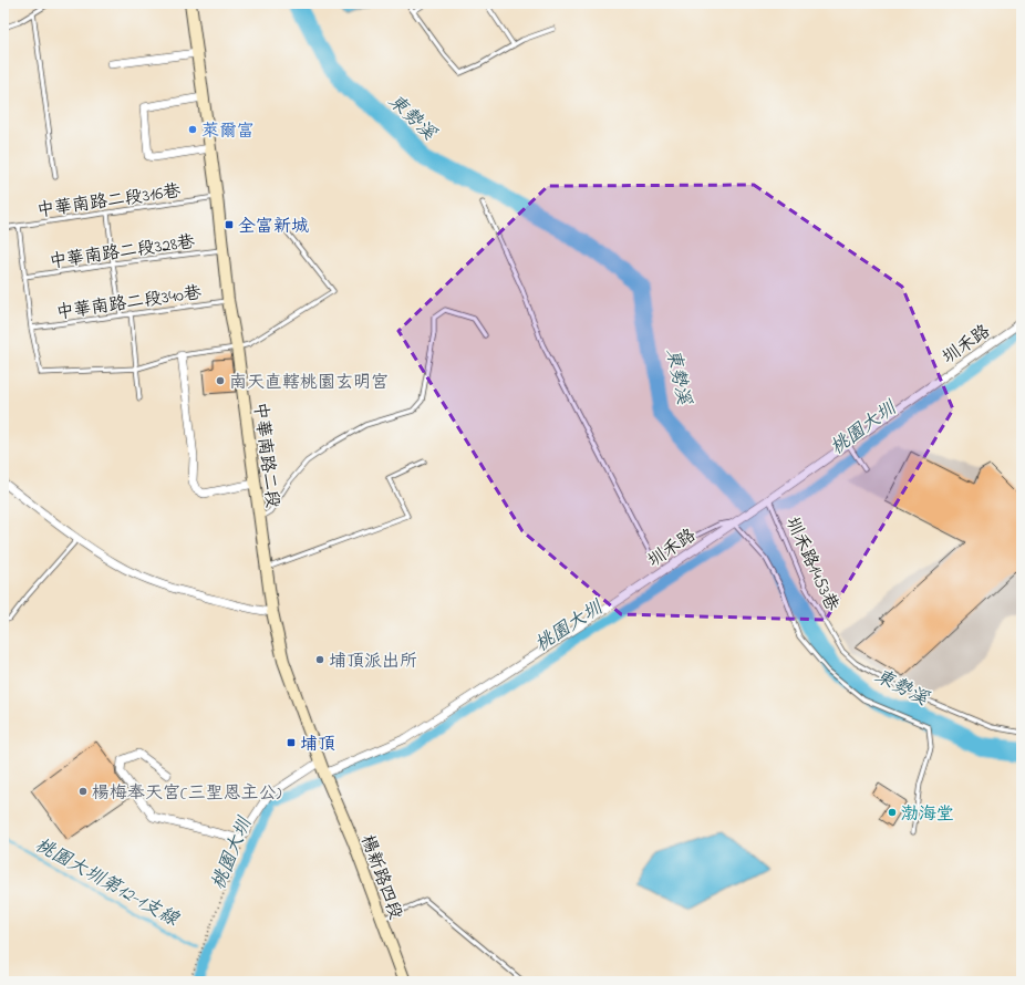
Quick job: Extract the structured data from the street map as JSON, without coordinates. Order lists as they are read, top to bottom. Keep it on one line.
{"streets":{"main road":["中華南路二段","楊新路四段"],"street":["圳禾路"],"lane":["中華南路二段316巷","中華南路二段328巷","中華南路二段340巷","圳禾路1453巷"]},"crossings":[["中華南路二段316巷","中華南路二段"],["中華南路二段328巷","中華南路二段"],["中華南路二段340巷","中華南路二段"],["圳禾路","中華南路二段"],["圳禾路","圳禾路1453巷"],["圳禾路","楊新路四段"],["中華南路二段","楊新路四段"]],"water":["東勢溪","桃園大圳","桃園大圳第12-1支線"],"places":{"other":["萊爾富","南天直轄桃園玄明宮","埔頂派出所","楊梅奉天宮(三聖恩主公)","渤海堂"],"transit":["全富新城","埔頂"]}}
